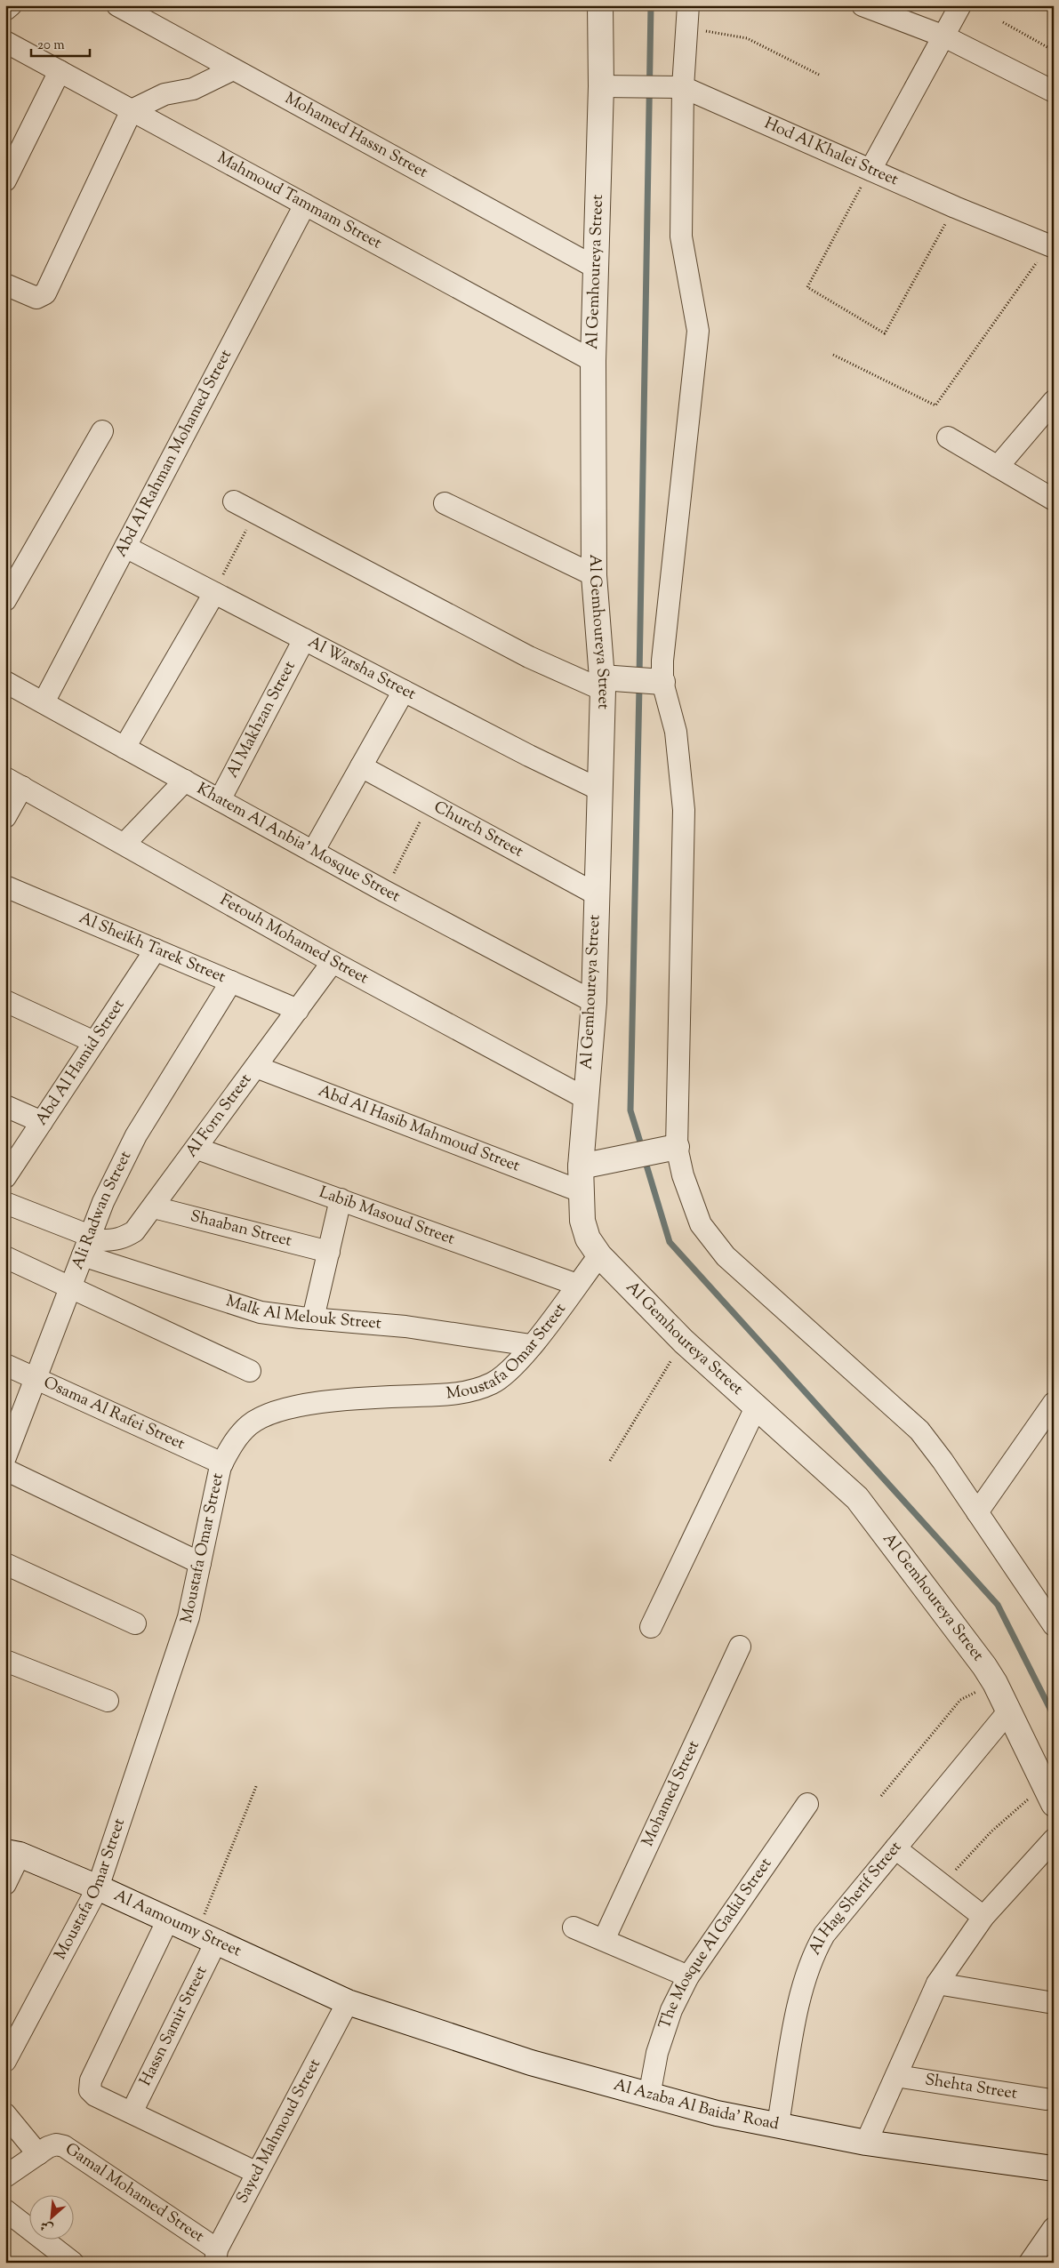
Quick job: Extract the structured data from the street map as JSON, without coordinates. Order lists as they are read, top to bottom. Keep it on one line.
{"streets":{"street":["Mohamed Hassn Street","Hod Al Khalei Street","Mahmoud Tammam Street","Al Gemhoureya Street","Abd Al Rahman Mohamed Street","Al Warsha Street","Al Makhzan Street","Church Street","Khatem Al Anbia' Mosque Street","Fetouh Mohamed Street","Al Sheikh Tarek Street","Abd Al Hamid Street","Al Forn Street","Abd Al Hasib Mahmoud Street","Ali Radwan Street","Labib Masoud Street","Shaaban Street","Malk Al Melouk Street","Moustafa Omar Street","Osama Al Rafei Street","Mohamed Street","Al Hag Sherif Street","Al Aamoumy Street","The Mosque Al Gadid Street","Hassn Samir Street","Shehta Street","Al Azaba Al Baida' Road","Sayed Mahmoud Street","Gamal Mohamed Street"]},"crossings":[["Mohamed Hassn Street","Al Gemhoureya Street"],["Hod Al Khalei Street","Al Gemhoureya Street"],["Mahmoud Tammam Street","Al Gemhoureya Street"],["Mahmoud Tammam Street","Abd Al Rahman Mohamed Street"],["Al Gemhoureya Street","Al Warsha Street"],["Al Gemhoureya Street","Church Street"],["Al Gemhoureya Street","Khatem Al Anbia' Mosque Street"],["Al Gemhoureya Street","Fetouh Mohamed Street"],["Al Gemhoureya Street","Abd Al Hasib Mahmoud Street"],["Al Gemhoureya Street","Moustafa Omar Street"],["Al Gemhoureya Street","Al Hag Sherif Street"],["Abd Al Rahman Mohamed Street","Al Warsha Street"],["Abd Al Rahman Mohamed Street","Khatem Al Anbia' Mosque Street"],["Al Warsha Street","Al Makhzan Street"],["Al Makhzan Street","Khatem Al Anbia' Mosque Street"],["Fetouh Mohamed Street","Al Forn Street"],["Al Sheikh Tarek Street","Abd Al Hamid Street"],["Al Sheikh Tarek Street","Al Forn Street"],["Al Sheikh Tarek Street","Ali Radwan Street"],["Al Forn Street","Abd Al Hasib Mahmoud Street"],["Al Forn Street","Ali Radwan Street"],["Al Forn Street","Labib Masoud Street"],["Al Forn Street","Shaaban Street"],["Ali Radwan Street","Malk Al Melouk Street"],["Ali Radwan Street","Osama Al Rafei Street"],["Labib Masoud Street","Moustafa Omar Street"],["Malk Al Melouk Street","Moustafa Omar Street"],["Moustafa Omar Street","Osama Al Rafei Street"],["Moustafa Omar Street","Al Aamoumy Street"],["Al Hag Sherif Street","Al Azaba Al Baida' Road"],["Al Aamoumy Street","Hassn Samir Street"],["Al Aamoumy Street","Al Azaba Al Baida' Road"],["Al Aamoumy Street","Sayed Mahmoud Street"],["The Mosque Al Gadid Street","Al Azaba Al Baida' Road"],["Al Azaba Al Baida' Road","Sayed Mahmoud Street"],["Sayed Mahmoud Street","Gamal Mohamed Street"]],"scale_bar":"20 m","north":"bottom left"}
